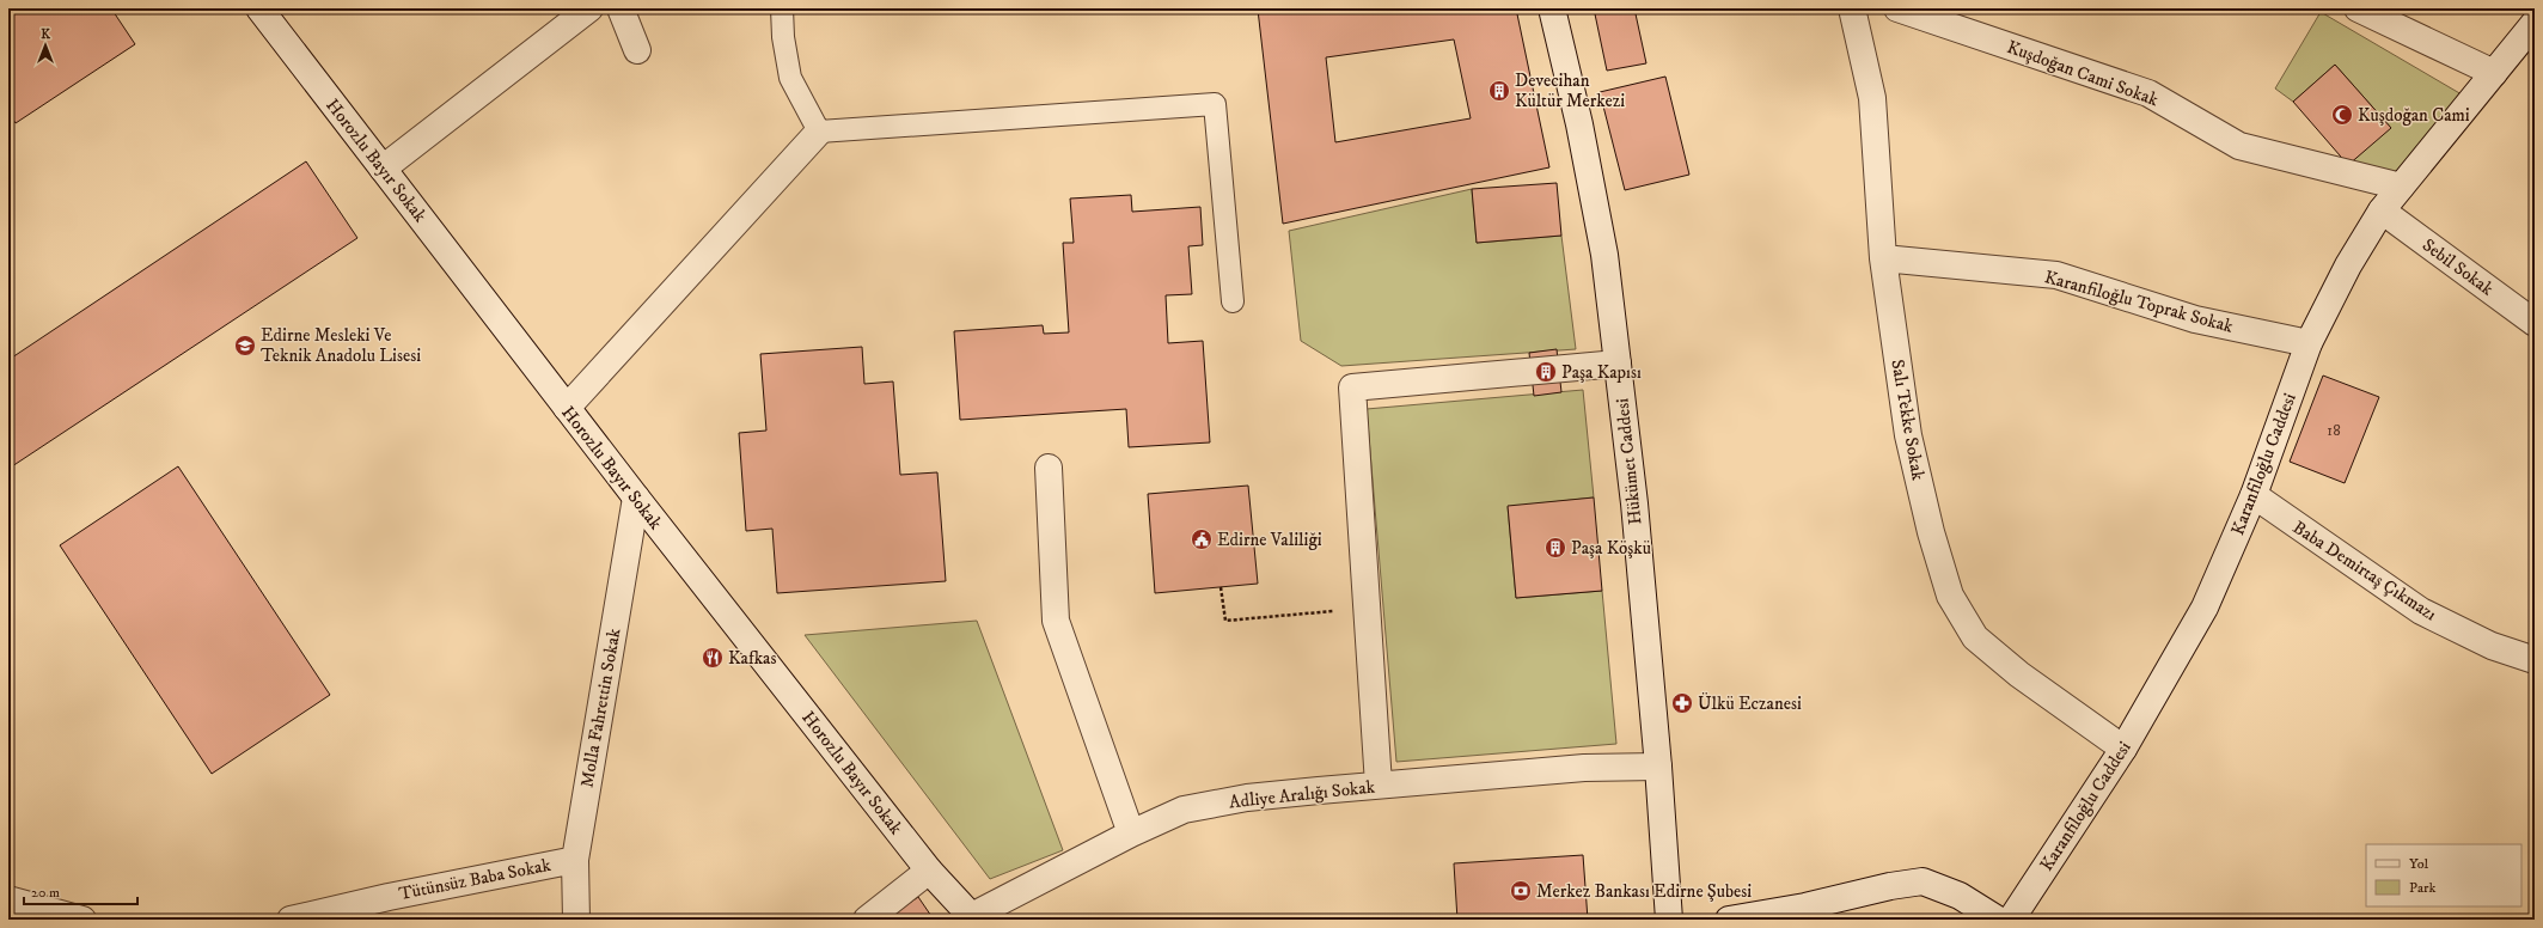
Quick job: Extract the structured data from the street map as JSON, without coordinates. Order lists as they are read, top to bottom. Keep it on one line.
{"streets":{"street":["Kuşdoğan Cami Sokak","Horozlu Bayır Sokak","Sebil Sokak","Karanfiloğlu Toprak Sokak","Salı Tekke Sokak","Hükümet Caddesi","Karanfiloğlu Caddesi","Baba Demirtaş Çıkmazı","Molla Fahrettin Sokak","Adliye Aralığı Sokak","Tütünsüz Baba Sokak"]},"crossings":[["Kuşdoğan Cami Sokak","Karanfiloğlu Caddesi"],["Horozlu Bayır Sokak","Molla Fahrettin Sokak"],["Horozlu Bayır Sokak","Adliye Aralığı Sokak"],["Sebil Sokak","Karanfiloğlu Caddesi"],["Karanfiloğlu Toprak Sokak","Salı Tekke Sokak"],["Karanfiloğlu Toprak Sokak","Karanfiloğlu Caddesi"],["Salı Tekke Sokak","Karanfiloğlu Caddesi"],["Hükümet Caddesi","Adliye Aralığı Sokak"],["Karanfiloğlu Caddesi","Baba Demirtaş Çıkmazı"],["Molla Fahrettin Sokak","Tütünsüz Baba Sokak"]],"places":{"building":["Devecihan Kültür Merkezi","Paşa Kapısı","Paşa Köşkü"],"mosque":["Kuşdoğan Cami"],"school or university":["Edirne Mesleki Ve Teknik Anadolu Lisesi"],"public building":["Edirne Valiliği"],"restaurant":["Kafkas"],"pharmacy":["Ülkü Eczanesi"],"bank":["Merkez Bankası Edirne Şubesi"]},"house_numbers":["18"],"legend":["Yol","Park"],"scale_bar":"20 m","north":"top"}
